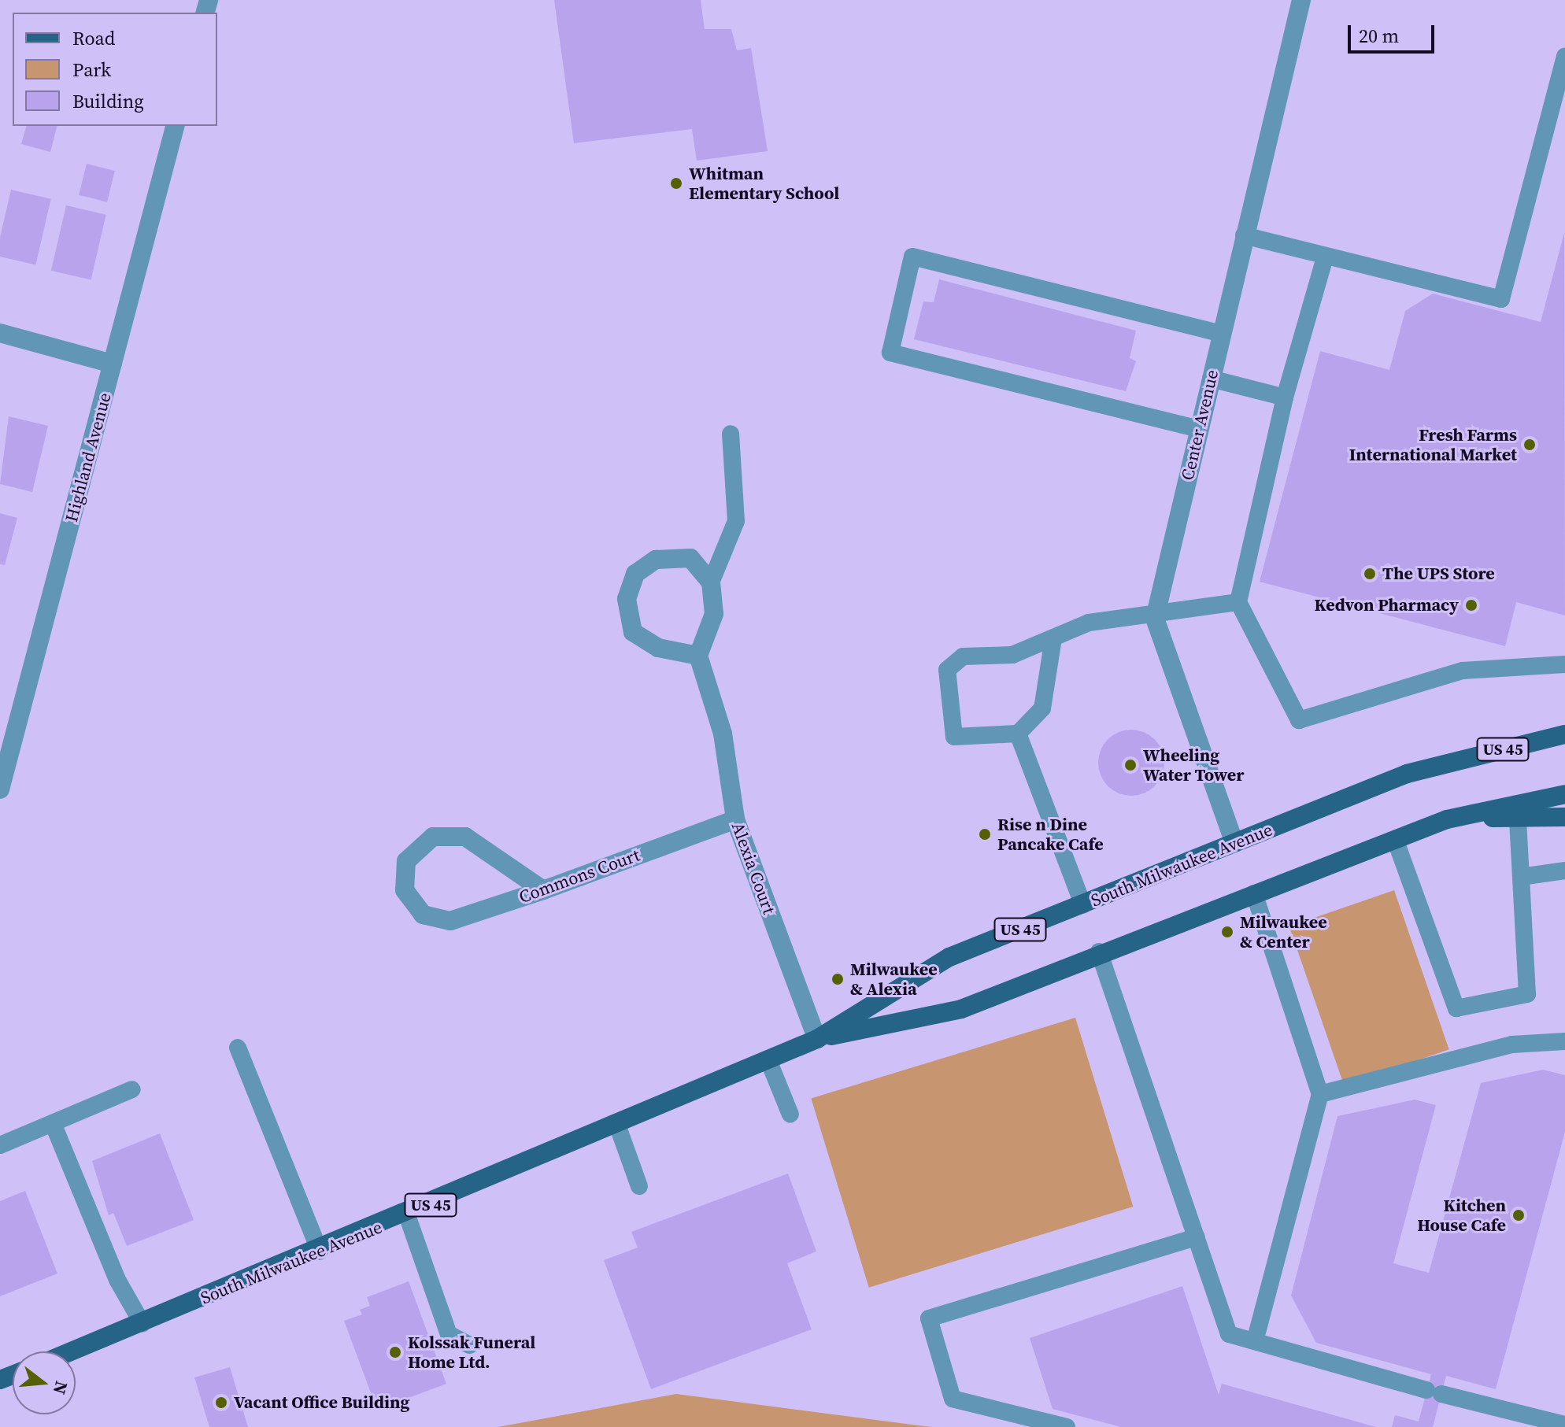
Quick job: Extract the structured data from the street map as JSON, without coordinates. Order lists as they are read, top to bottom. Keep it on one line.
{"streets":{"main road":["US 45","South Milwaukee Avenue"],"street":["Center Avenue","Highland Avenue","Alexia Court","Commons Court"]},"crossings":[["South Milwaukee Avenue","Alexia Court"],["Alexia Court","Commons Court"]],"places":["Whitman Elementary School","Fresh Farms International Market","The UPS Store","Kedvon Pharmacy","Wheeling Water Tower","Rise n Dine Pancake Cafe","Milwaukee & Center","Milwaukee & Alexia","Kitchen House Cafe","Kolssak Funeral Home Ltd.","Vacant Office Building"],"legend":["Road","Park","Building"],"scale_bar":"20 m","north":"right"}
